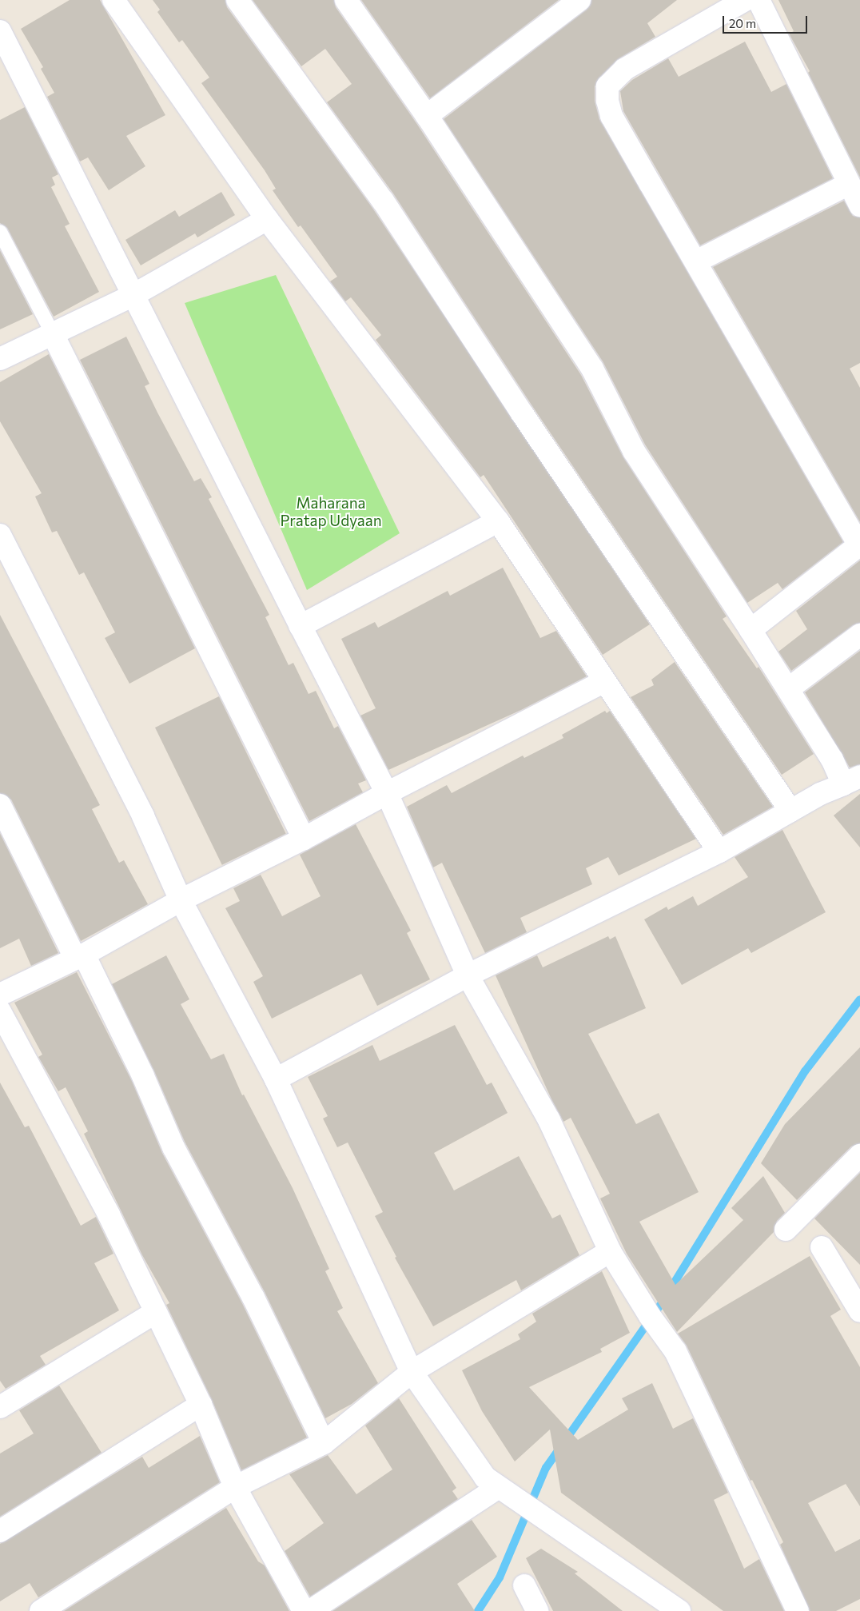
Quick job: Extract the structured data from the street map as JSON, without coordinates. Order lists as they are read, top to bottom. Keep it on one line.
{"parks":["Maharana Pratap Udyaan"],"scale_bar":"20 m"}
